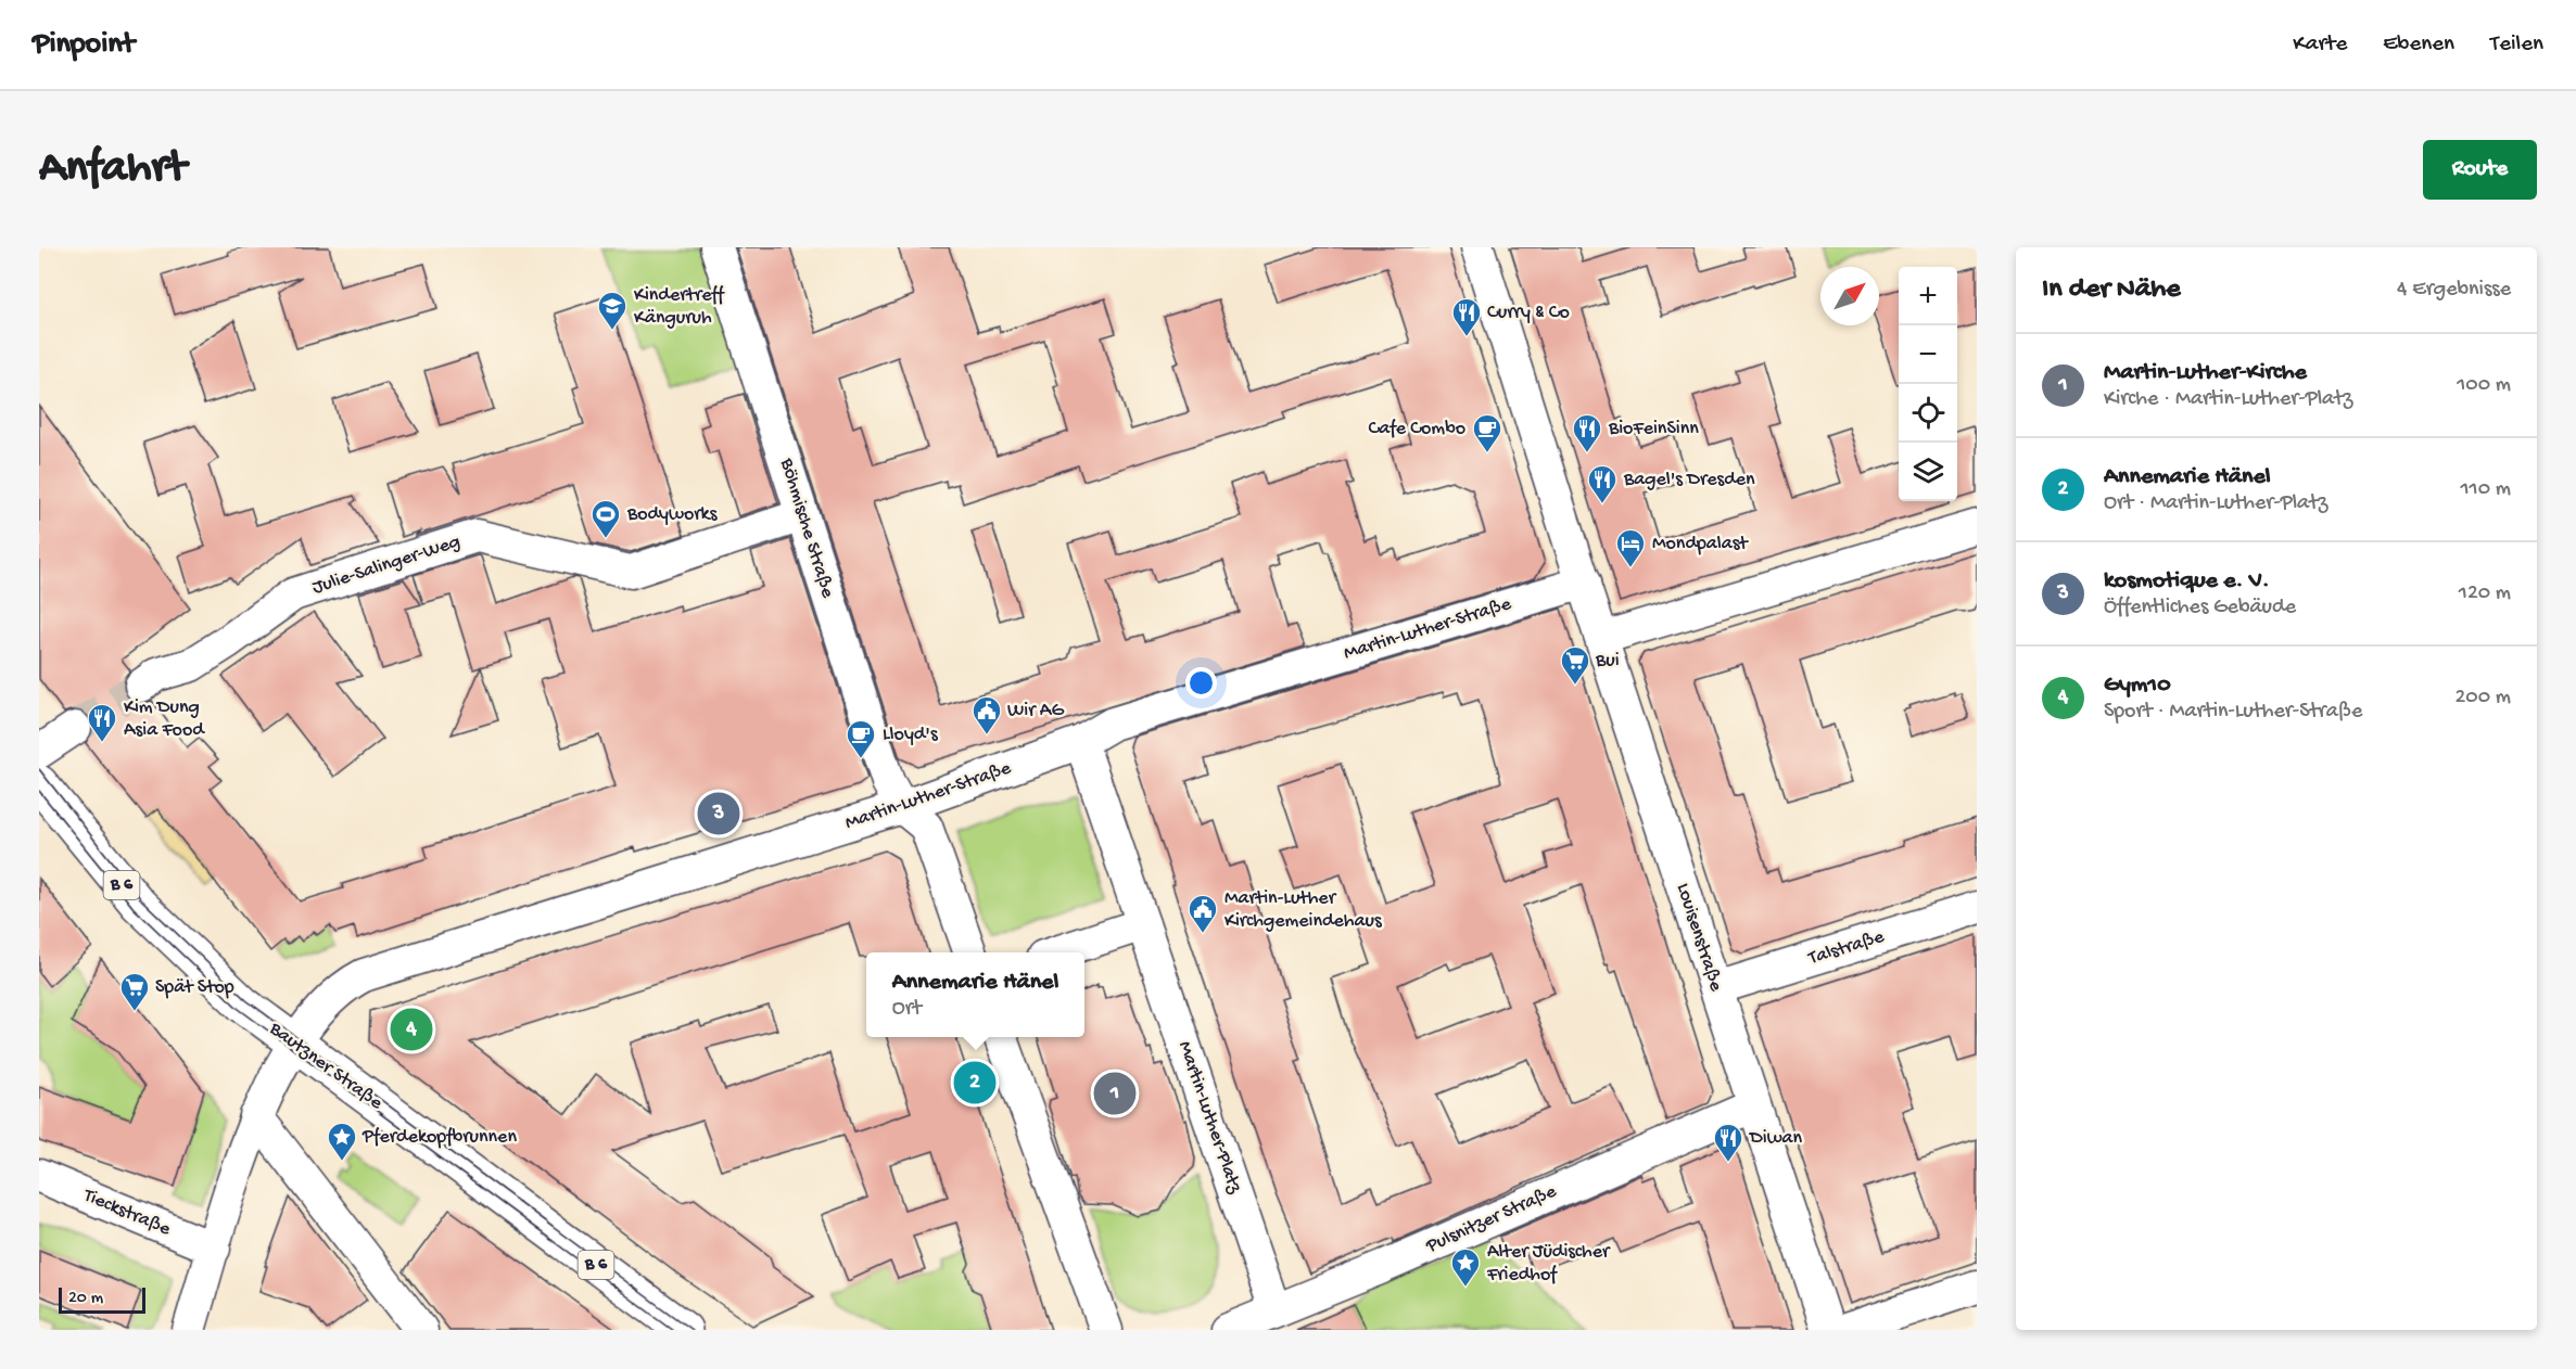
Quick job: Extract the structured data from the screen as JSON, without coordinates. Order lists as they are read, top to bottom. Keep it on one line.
{"streets":{"main road":["B 6","Bautzner Straße"],"street":["Böhmische Straße","Julie-Salinger-Weg","Martin-Luther-Straße","Louisenstraße","Talstraße","Martin-Luther-Platz","Tieckstraße","Pulsnitzer Straße"]},"crossings":[["Böhmische Straße","Julie-Salinger-Weg"],["Böhmische Straße","Martin-Luther-Straße"],["Martin-Luther-Straße","Louisenstraße"],["Martin-Luther-Straße","Bautzner Straße"],["Martin-Luther-Straße","Martin-Luther-Platz"],["Martin-Luther-Straße","Tieckstraße"],["Louisenstraße","Talstraße"],["Louisenstraße","Pulsnitzer Straße"],["Martin-Luther-Platz","Pulsnitzer Straße"]],"places":{"school or university":["Kindertreff Känguruh"],"restaurant":["Curry & Co","BioFeinSinn","Bagel's Dresden","Kim Dung Asia Food","Diwan"],"cafe":["Cafe Combo","Lloyd's"],"sports":["Bodyworks"],"hotel":["Mondpalast"],"supermarket":["Bui","Spät Stop"],"public building":["Wir AG","Martin-Luther Kirchgemeindehaus"],"place":["Pferdekopfbrunnen","Alter Jüdischer Friedhof"]},"scale_bar":"20 m","north":"top right","page":{"header":"Pinpoint","nav":["Karte","Ebenen","Teilen"],"buttons":"Route","title":"Anfahrt","heading":["In der Nähe","4 Ergebnisse"],"map_buttons":["+","−"],"list":[{"mark":"1","name":"Martin-Luther-Kirche","note":"Kirche · Martin-Luther-Platz","value":"100 m"},{"mark":"2","name":"Annemarie Hänel","note":"Ort · Martin-Luther-Platz","value":"110 m"},{"mark":"3","name":"kosmotique e. V.","note":"Öffentliches Gebäude","value":"120 m"},{"mark":"4","name":"Gym10","note":"Sport · Martin-Luther-Straße","value":"200 m"}],"pins":["3","4","2","1"],"popup":["Annemarie Hänel","Ort"],"scale":"20 m"}}
